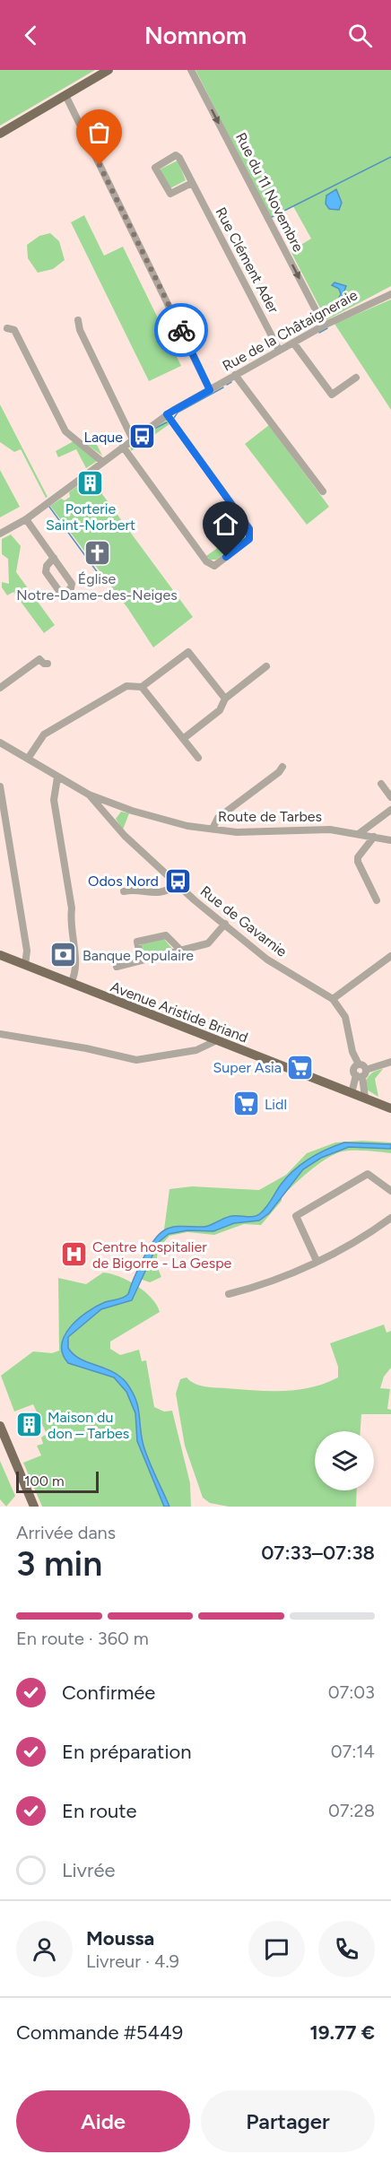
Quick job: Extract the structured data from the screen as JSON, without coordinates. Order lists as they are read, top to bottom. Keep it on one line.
{"streets":{"main road":["Avenue Aristide Briand"],"street":["Rue du 11 Novembre","Rue Clément Ader","Rue de la Châtaigneraie","Route de Tarbes","Rue de Gavarnie"]},"crossings":[["Rue du 11 Novembre","Rue de la Châtaigneraie"],["Rue Clément Ader","Rue de la Châtaigneraie"],["Route de Tarbes","Rue de Gavarnie"],["Rue de Gavarnie","Avenue Aristide Briand"]],"one_way":["Rue du 11 Novembre"],"places":{"bus stop":["Laque","Odos Nord"],"building":["Porterie Saint-Norbert","Maison du don – Tarbes"],"church":["Église Notre-Dame-des-Neiges"],"bank":["Banque Populaire"],"supermarket":["Super Asia","Lidl"],"hospital":["Centre hospitalier de Bigorre - La Gespe"]},"scale_bar":"100 m","page":{"header":"Nomnom","scale":"100 m","heading":["3 min","Arrivée dans","07:33–07:38"],"panel":["Moussa","Livreur · 4.9","Commande #5449","19.77 €"],"bar":"En route · 360 m","list":[["Confirmée","07:03"],["En préparation","07:14"],["En route","07:28"],"Livrée"],"buttons":["Aide","Partager"]}}
